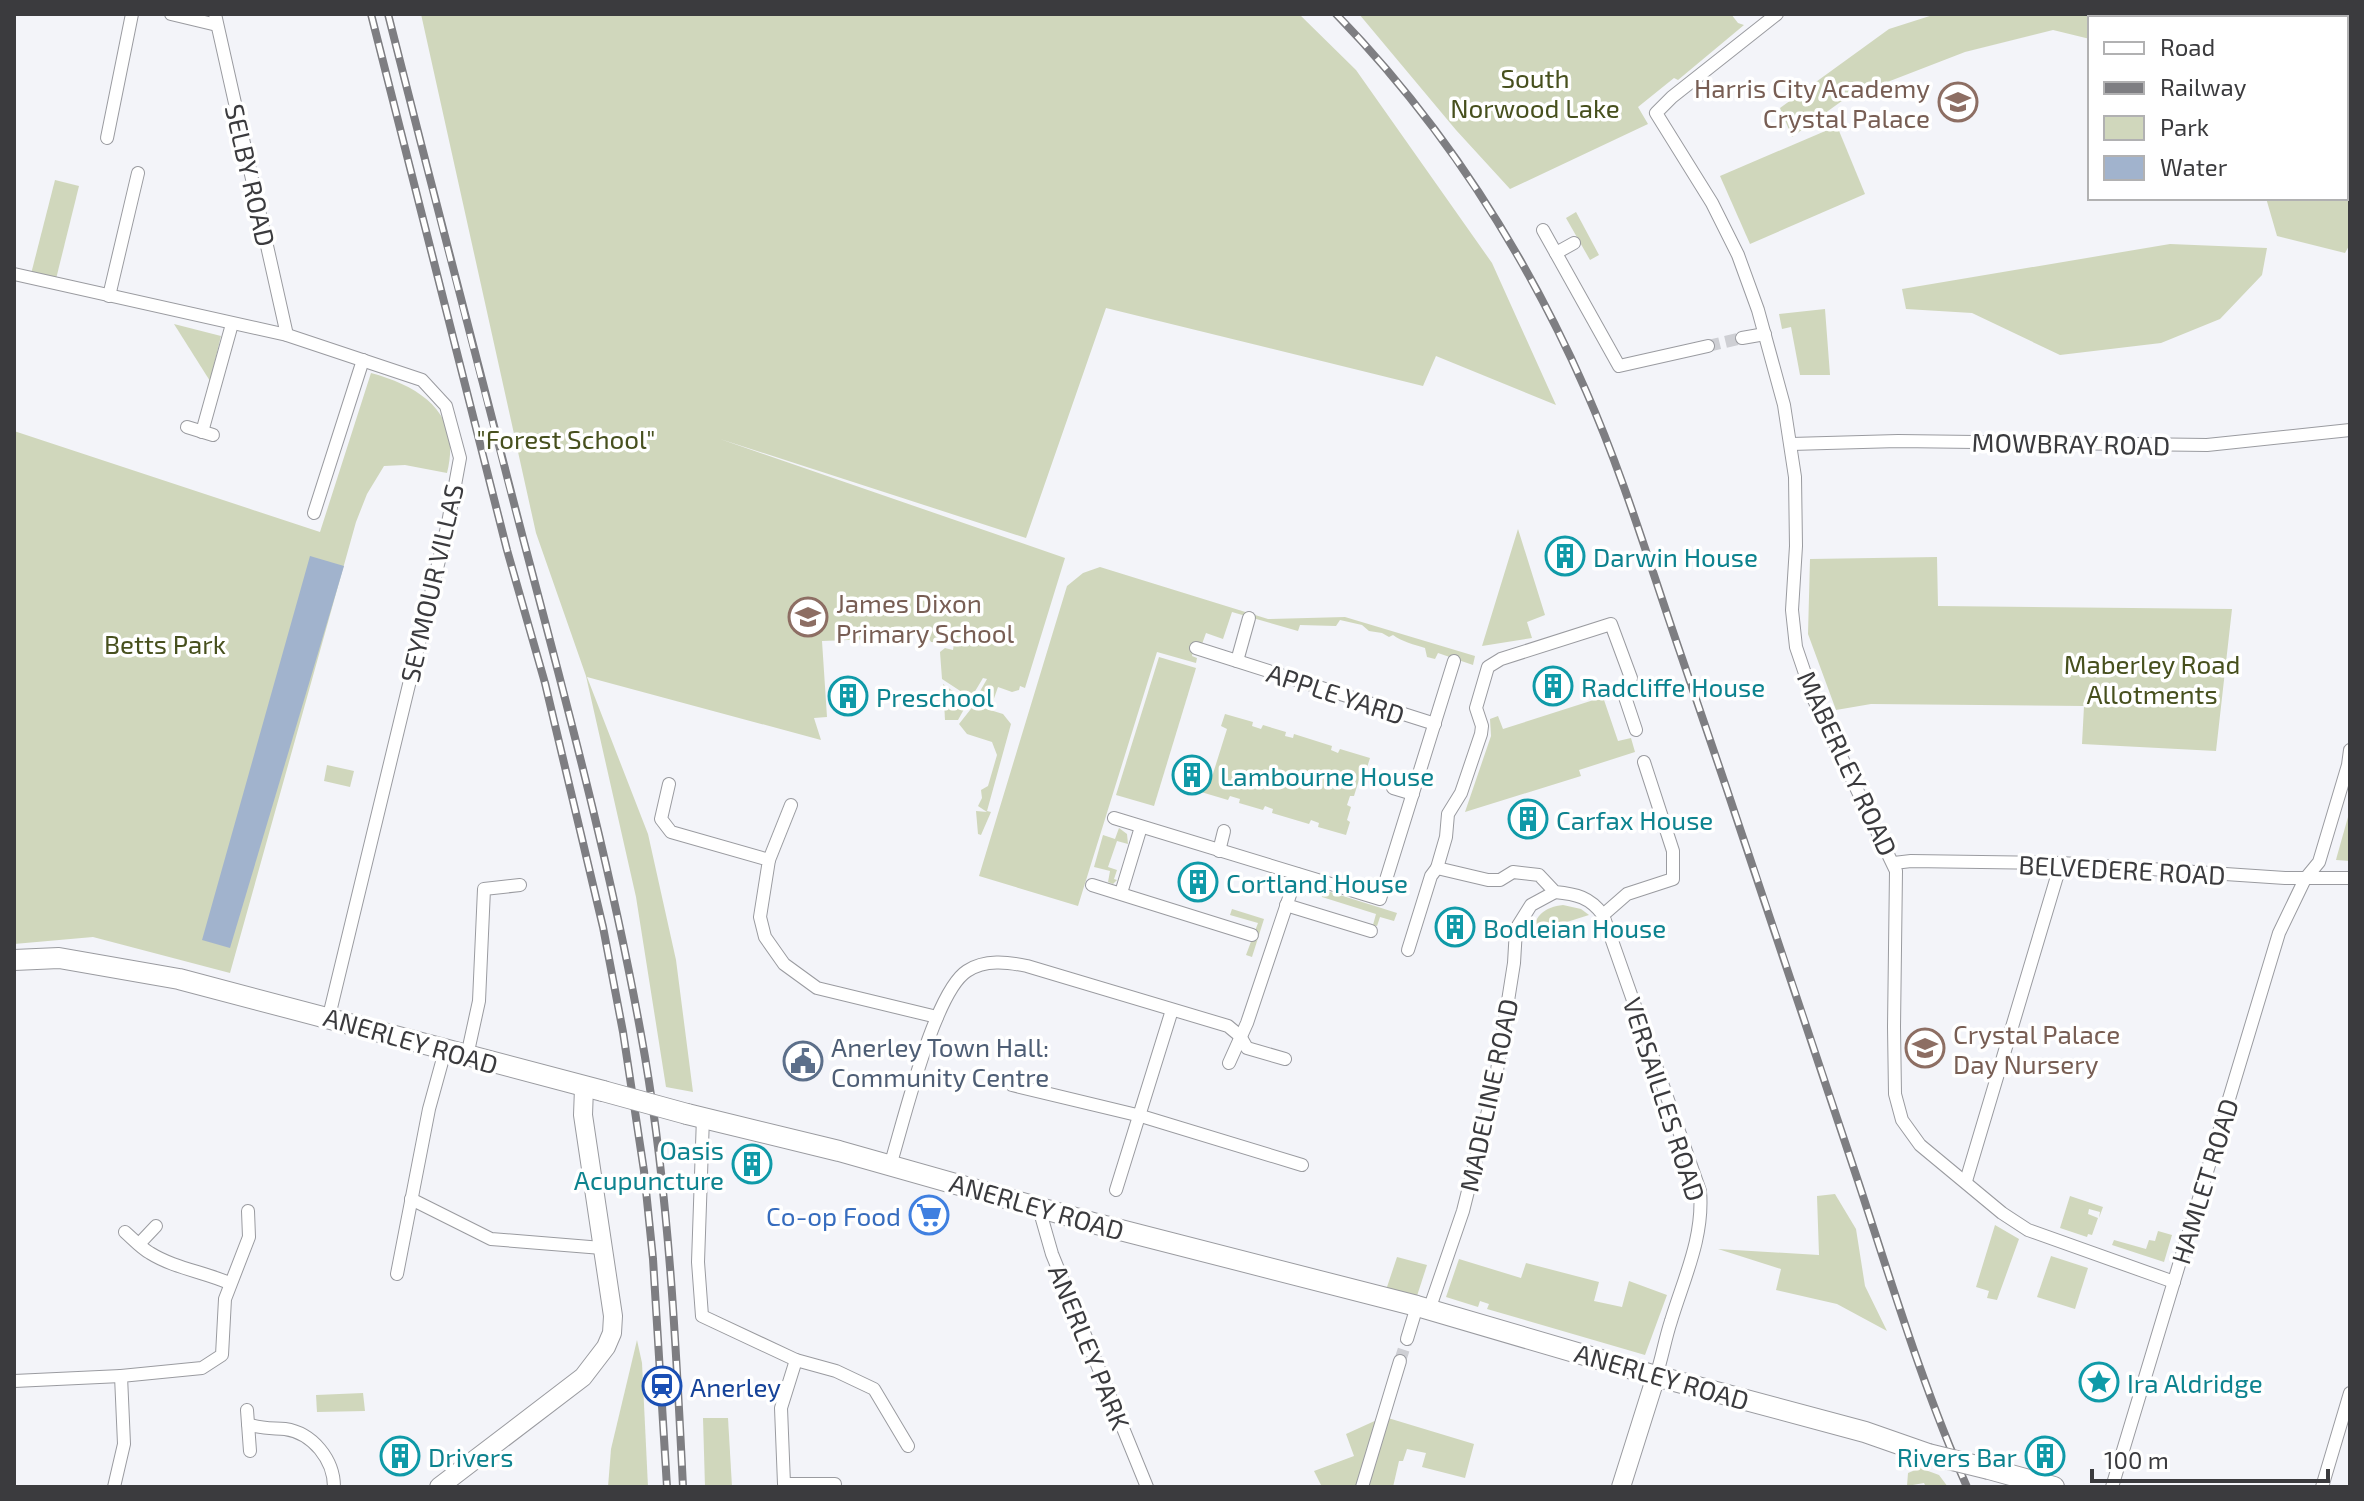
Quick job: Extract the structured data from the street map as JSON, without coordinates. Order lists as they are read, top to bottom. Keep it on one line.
{"streets":{"main road":["ANERLEY ROAD"],"street":["SELBY ROAD","MOWBRAY ROAD","SEYMOUR VILLAS","APPLE YARD","MABERLEY ROAD","BELVEDERE ROAD","MADELINE ROAD","VERSAILLES ROAD","HAMLET ROAD","ANERLEY PARK"]},"crossings":[["SELBY ROAD","SEYMOUR VILLAS"],["MOWBRAY ROAD","MABERLEY ROAD"],["SEYMOUR VILLAS","ANERLEY ROAD"],["MABERLEY ROAD","BELVEDERE ROAD"],["MABERLEY ROAD","HAMLET ROAD"],["BELVEDERE ROAD","HAMLET ROAD"],["ANERLEY ROAD","MADELINE ROAD"],["ANERLEY ROAD","VERSAILLES ROAD"],["ANERLEY ROAD","ANERLEY PARK"]],"parks":["South Norwood Lake","\"Forest School\"","Betts Park","Maberley Road Allotments"],"places":{"school or university":["Harris City Academy Crystal Palace","James Dixon Primary School","Crystal Palace Day Nursery"],"building":["Darwin House","Radcliffe House","Preschool","Lambourne House","Carfax House","Cortland House","Bodleian House","Oasis Acupuncture","Drivers","Rivers Bar"],"public building":["Anerley Town Hall: Community Centre"],"supermarket":["Co-op Food"],"place":["Ira Aldridge"],"station":["Anerley"]},"legend":["Road","Railway","Park","Water"],"scale_bar":"100 m"}
